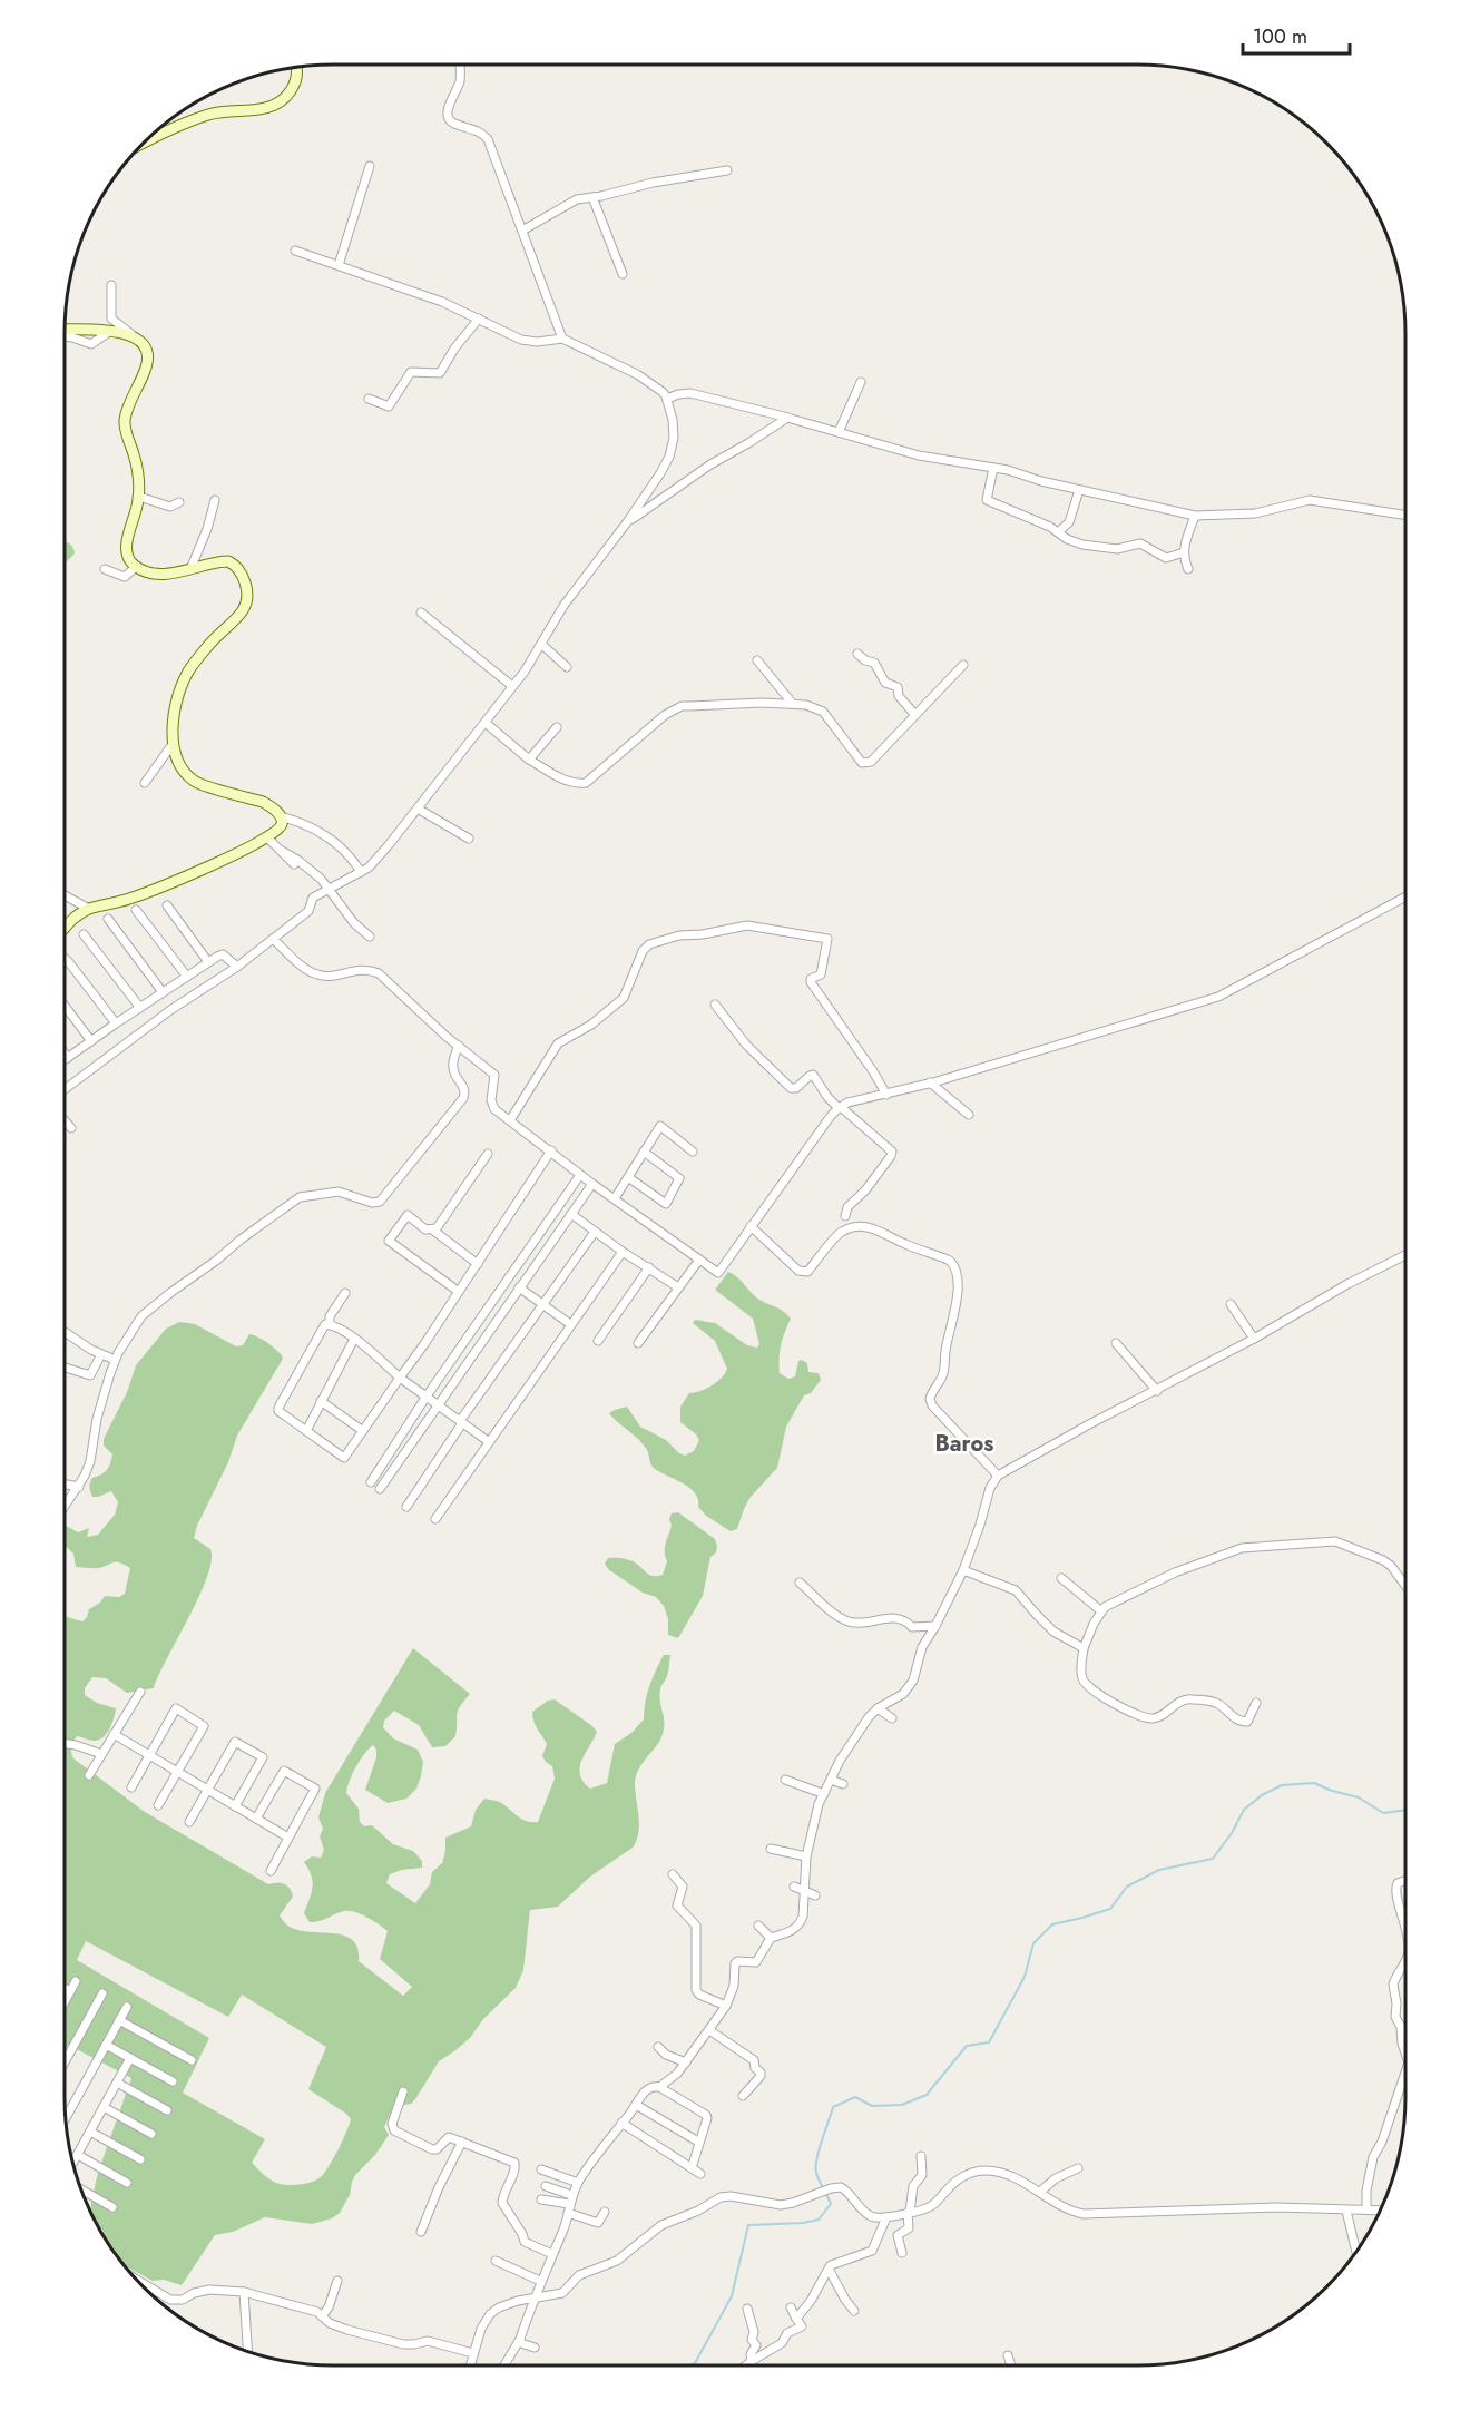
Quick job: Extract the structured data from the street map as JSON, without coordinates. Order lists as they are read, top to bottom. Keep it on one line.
{"districts":["Baros"],"scale_bar":"100 m"}
